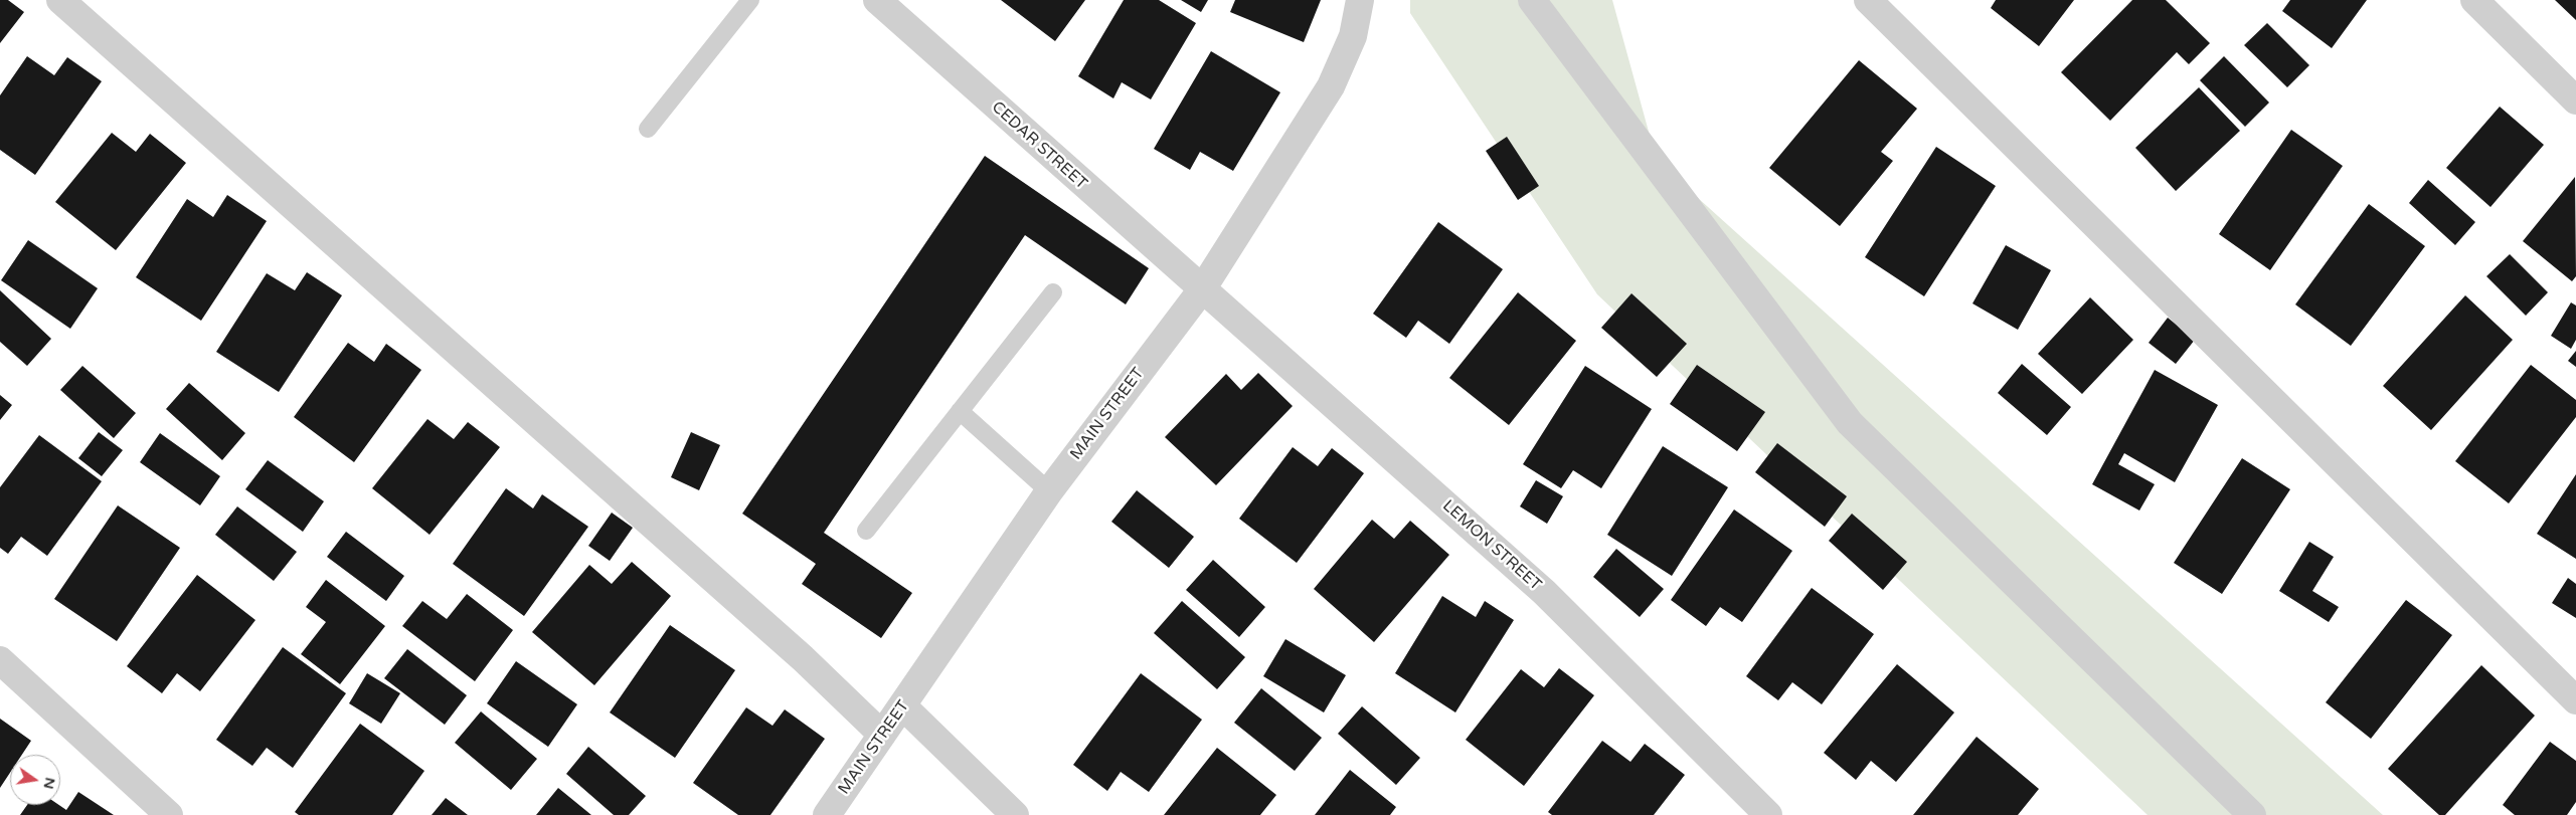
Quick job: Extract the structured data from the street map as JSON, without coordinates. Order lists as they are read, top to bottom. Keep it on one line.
{"streets":{"street":["CEDAR STREET","MAIN STREET","LEMON STREET"]},"crossings":[["CEDAR STREET","MAIN STREET"],["CEDAR STREET","LEMON STREET"],["MAIN STREET","LEMON STREET"]],"north":"right"}
